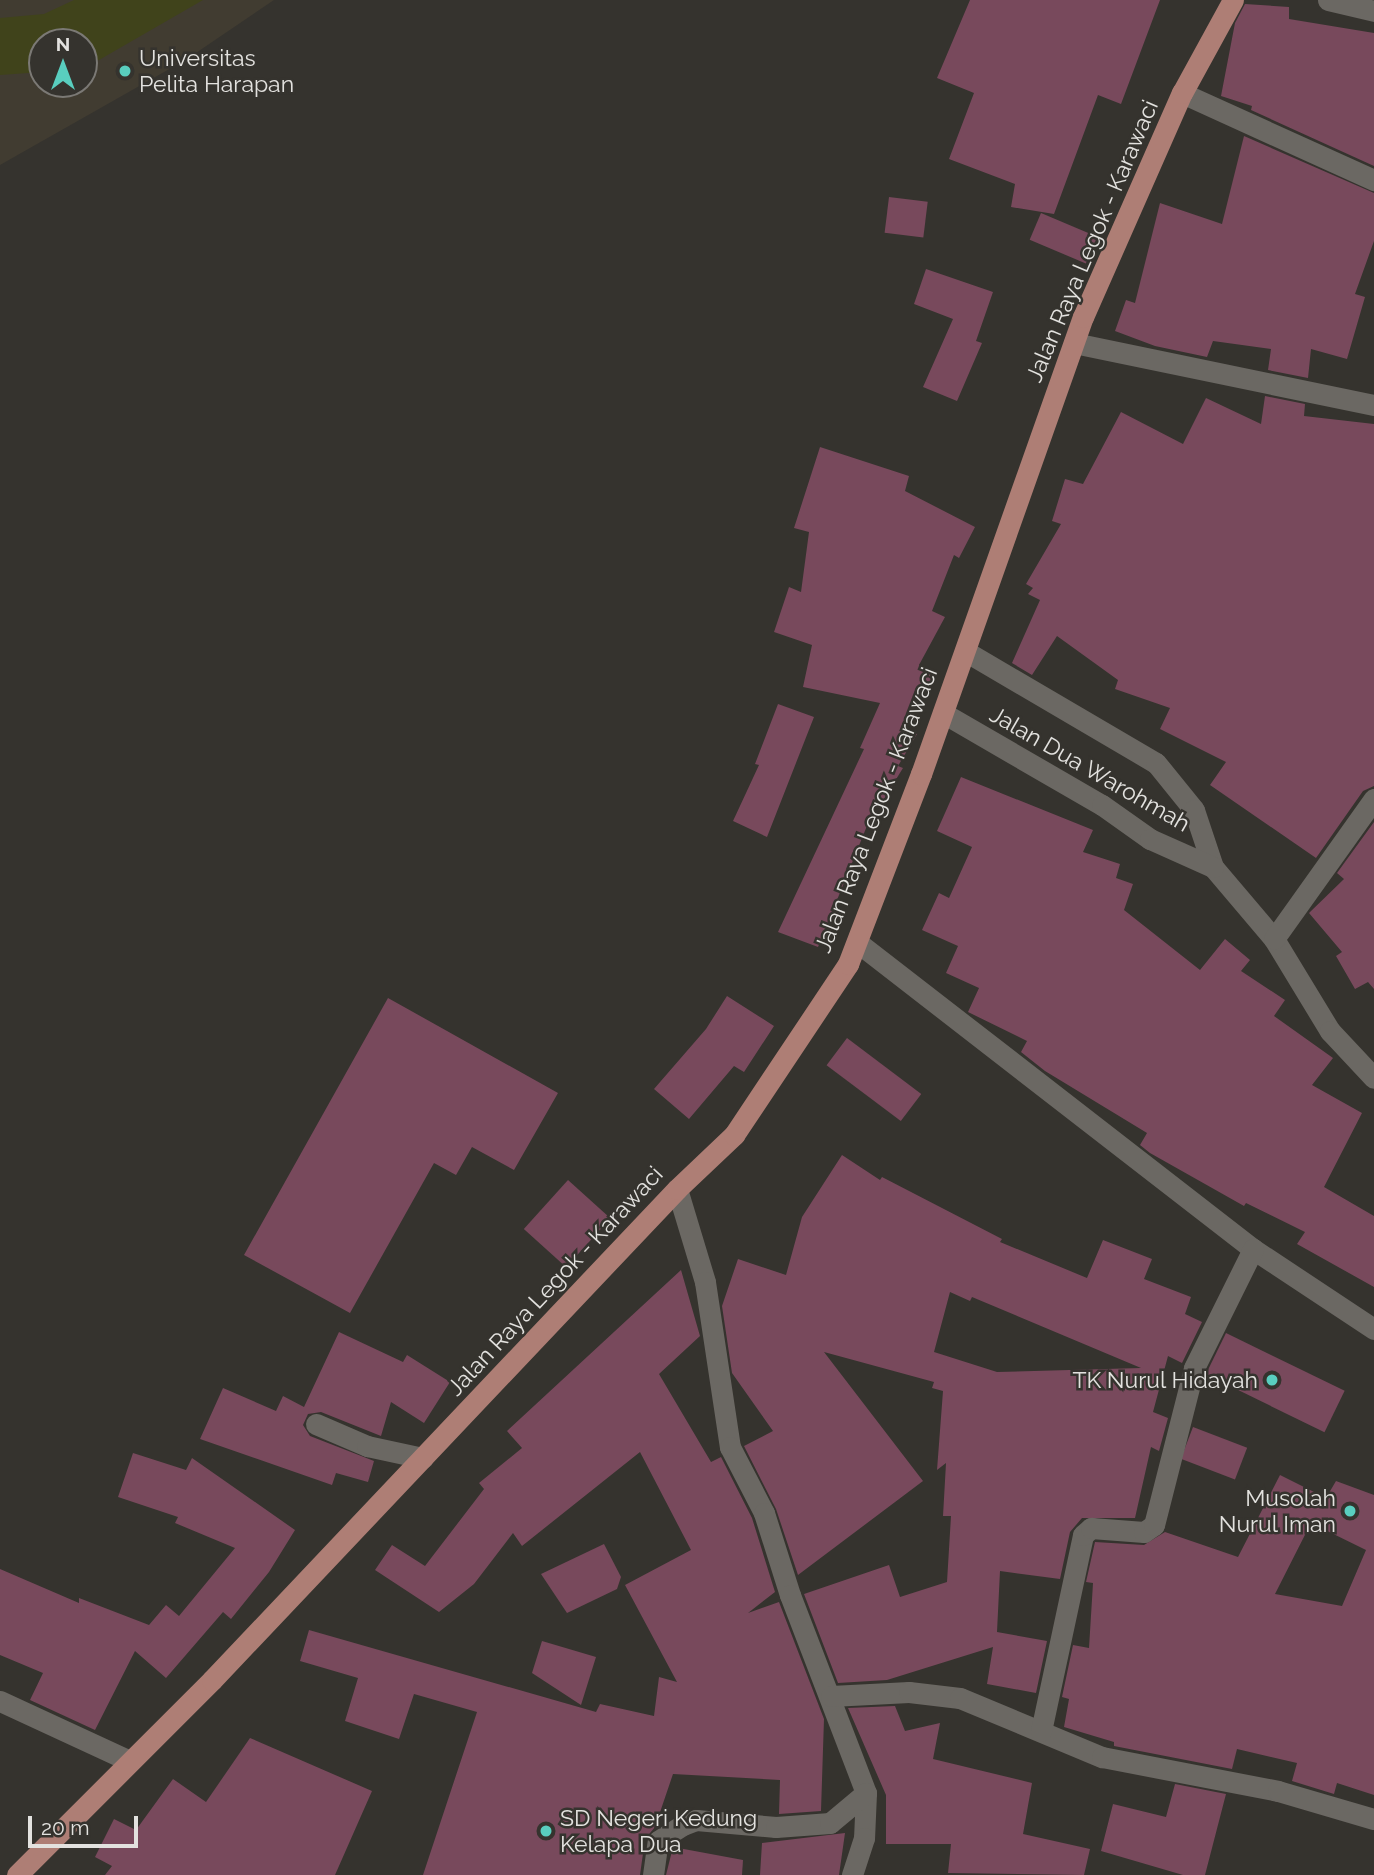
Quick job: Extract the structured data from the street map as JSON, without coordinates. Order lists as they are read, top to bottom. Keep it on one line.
{"streets":{"main road":["Jalan Raya Legok - Karawaci"],"street":["Jalan Dua Warohmah"]},"crossings":[["Jalan Raya Legok - Karawaci","Jalan Dua Warohmah"]],"places":["Universitas Pelita Harapan","TK Nurul Hidayah","Musolah Nurul Iman","SD Negeri Kedung Kelapa Dua"],"scale_bar":"20 m","north":"top"}
